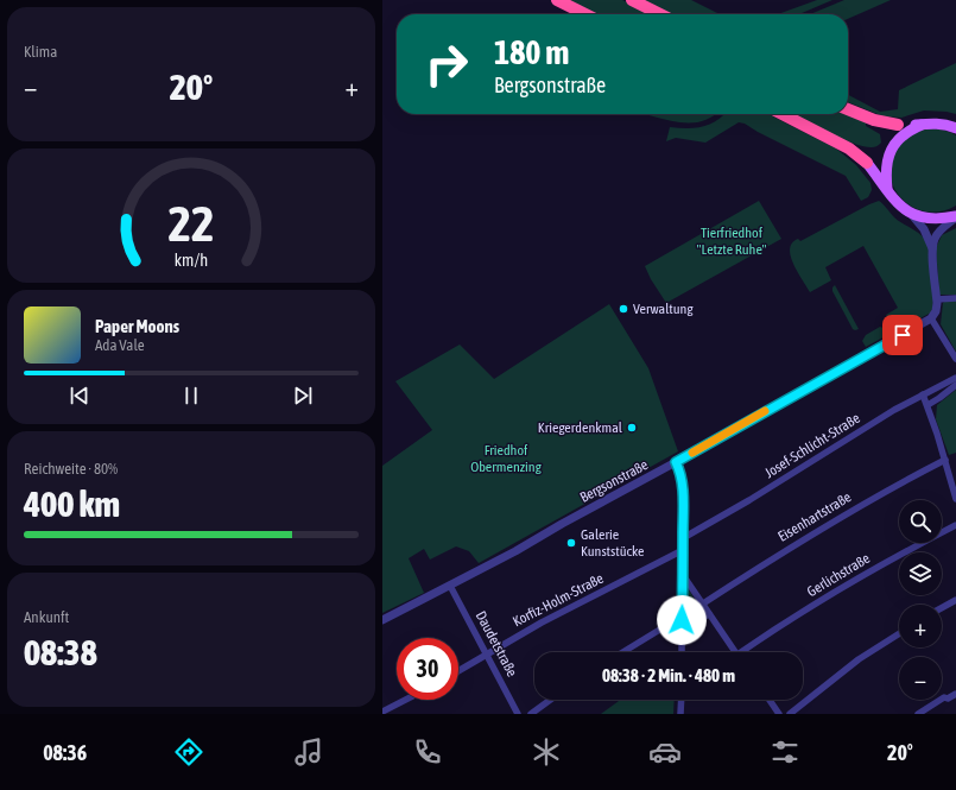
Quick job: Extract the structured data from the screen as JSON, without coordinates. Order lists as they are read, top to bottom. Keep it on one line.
{"streets":{"street":["Josef-Schlicht-Straße","Bergsonstraße","Eisenhartstraße","Gerlichstraße","Korfiz-Holm-Straße","Daudetstraße"]},"crossings":[["Bergsonstraße","Daudetstraße"],["Korfiz-Holm-Straße","Daudetstraße"]],"parks":["Tierfriedhof \"Letzte Ruhe\"","Friedhof Obermenzing"],"places":["Verwaltung","Kriegerdenkmal","Galerie Kunststücke"],"page":{"tile":["Klima",["Reichweite · 80%","400 km"],["Ankunft","08:38"]],"turn":["180 m","Bergsonstraße"],"heat":["−","20°","+"],"song":["Paper Moons","Ada Vale"],"map_buttons":["+","−"],"limit":"30","trip":"08:38 · 2 Min. · 480 m","tabs":["08:36","20°"],"gauge":["22","km/h"]}}
